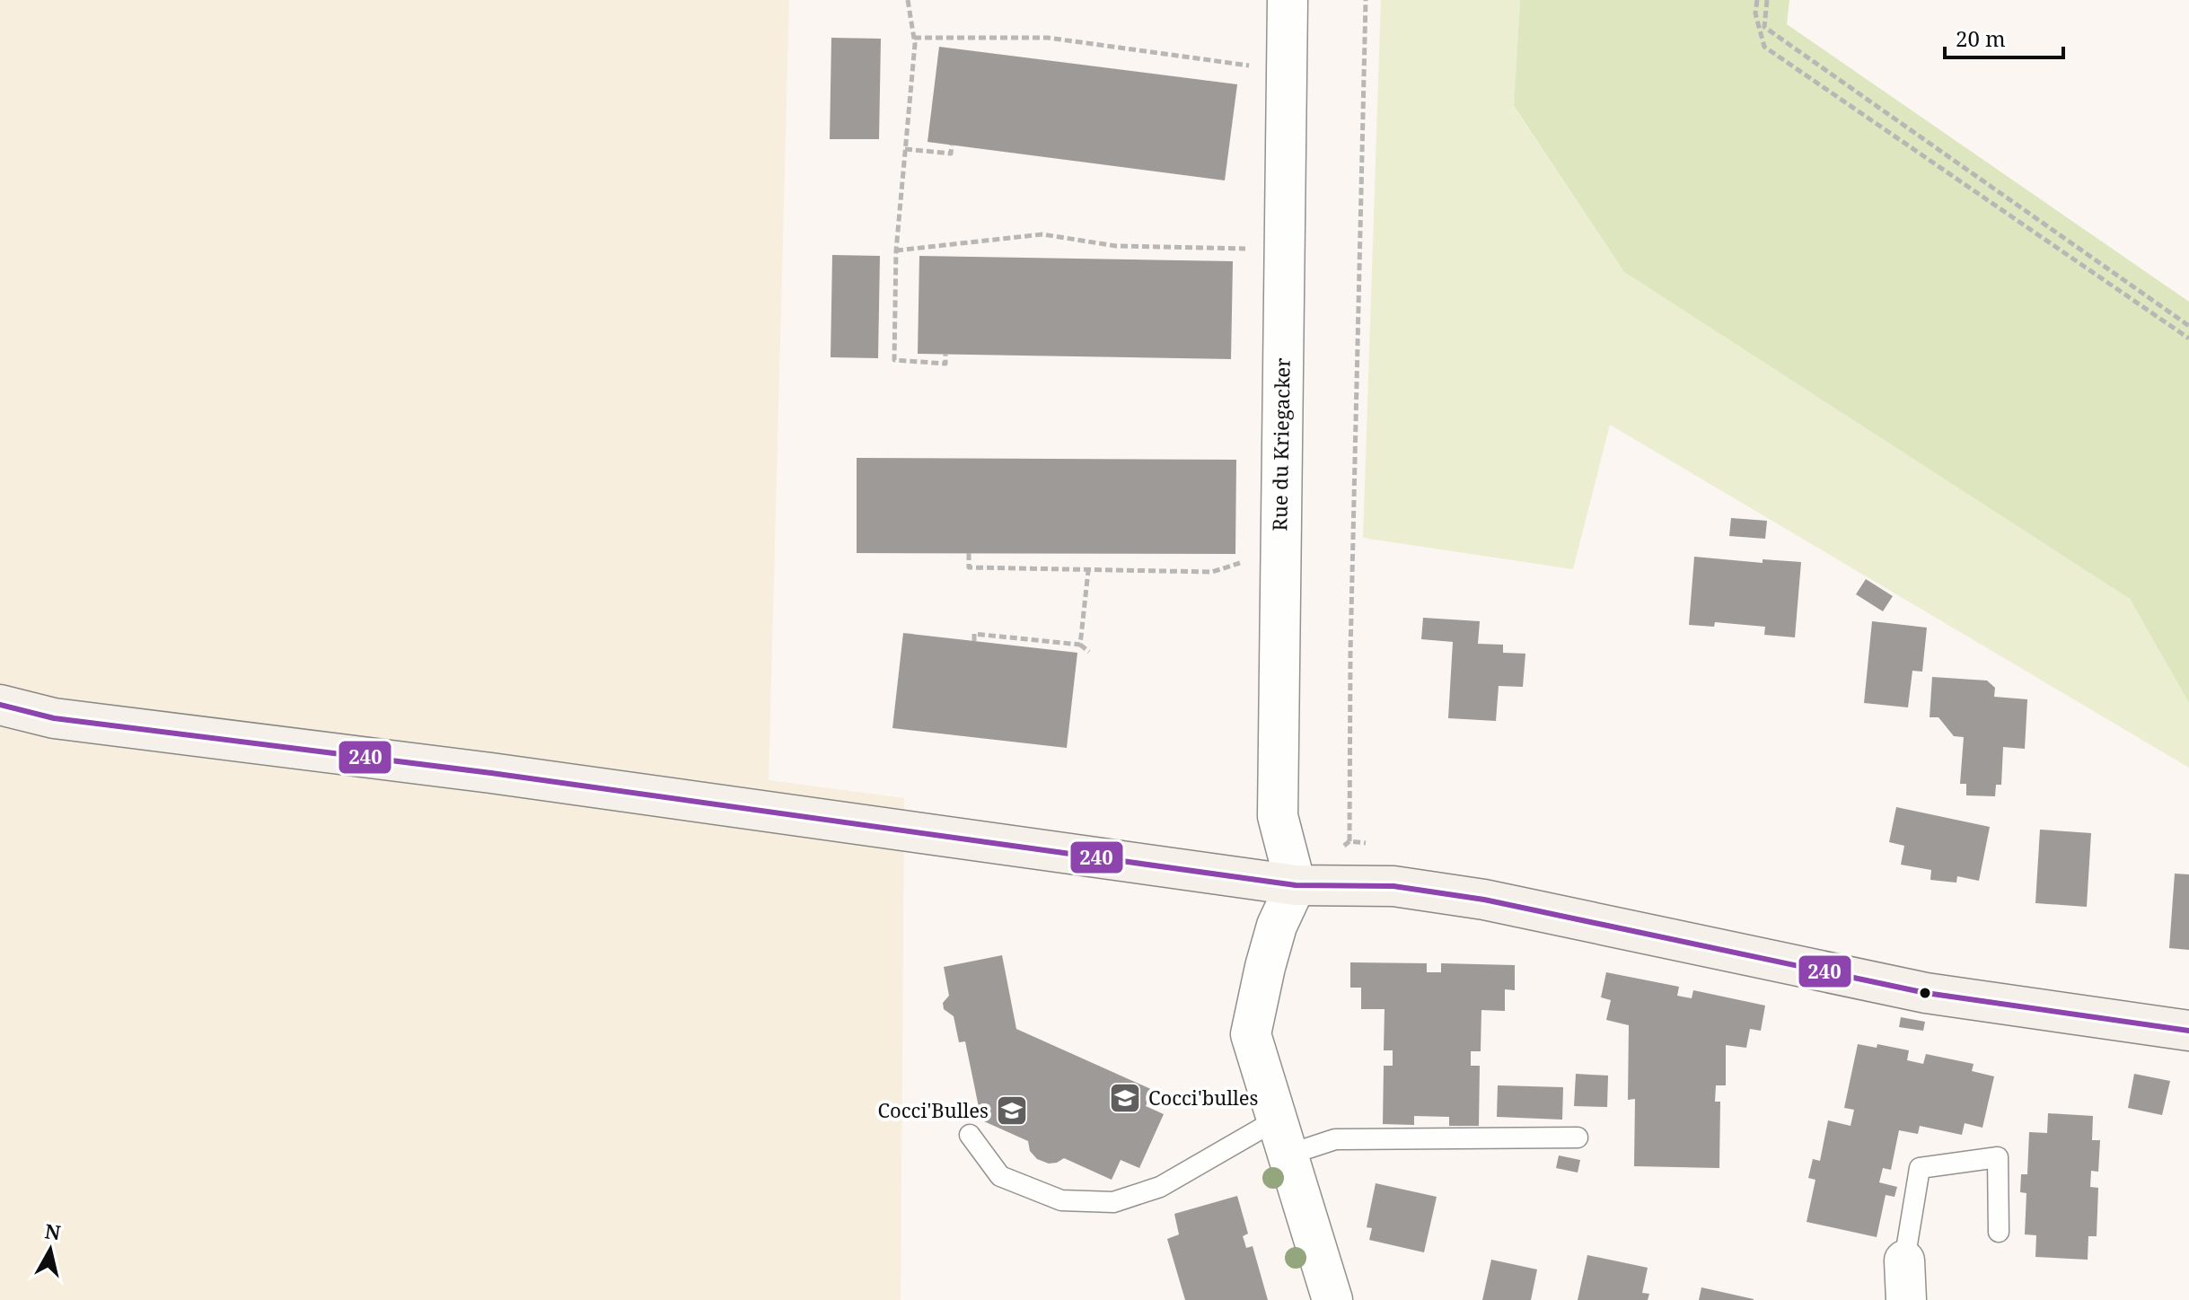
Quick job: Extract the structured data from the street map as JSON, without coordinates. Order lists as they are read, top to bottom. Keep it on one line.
{"streets":{"street":["Rue du Kriegacker"]},"places":{"school or university":["Cocci'bulles","Cocci'Bulles"]},"lines":["transit line 240"],"scale_bar":"20 m","north":"top"}
